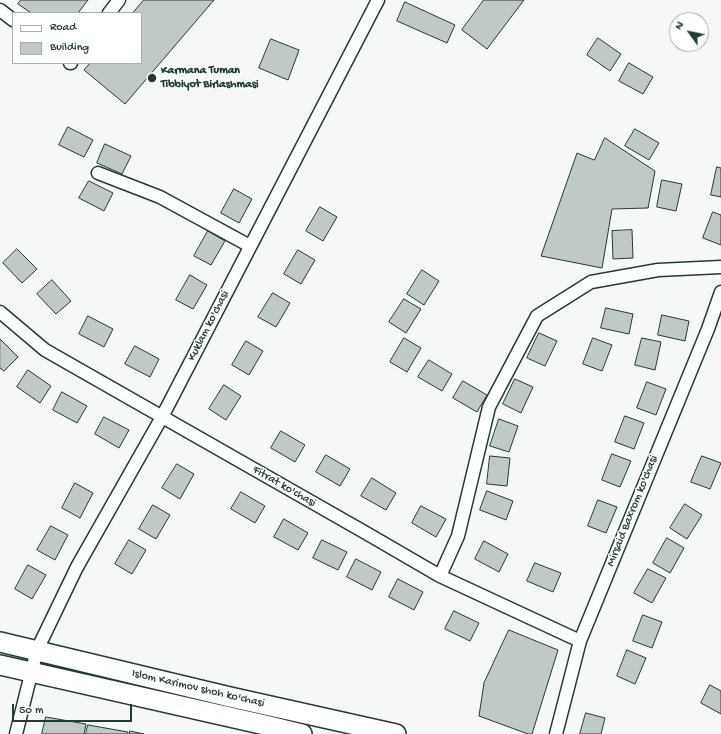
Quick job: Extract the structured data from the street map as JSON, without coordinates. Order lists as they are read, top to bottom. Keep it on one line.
{"streets":{"main road":["Islom Karimov shoh ko'chasi"],"street":["Kuklam ko'chasi","Fitrat ko'chasi","Mirsaid Baxrom ko'chasi"]},"crossings":[["Kuklam ko'chasi","Fitrat ko'chasi"],["Kuklam ko'chasi","Islom Karimov shoh ko'chasi"],["Fitrat ko'chasi","Mirsaid Baxrom ko'chasi"]],"places":["Karmana Tuman Tibbiyot Birlashmasi"],"legend":["Road","Building"],"scale_bar":"50 m","north":"top left"}
